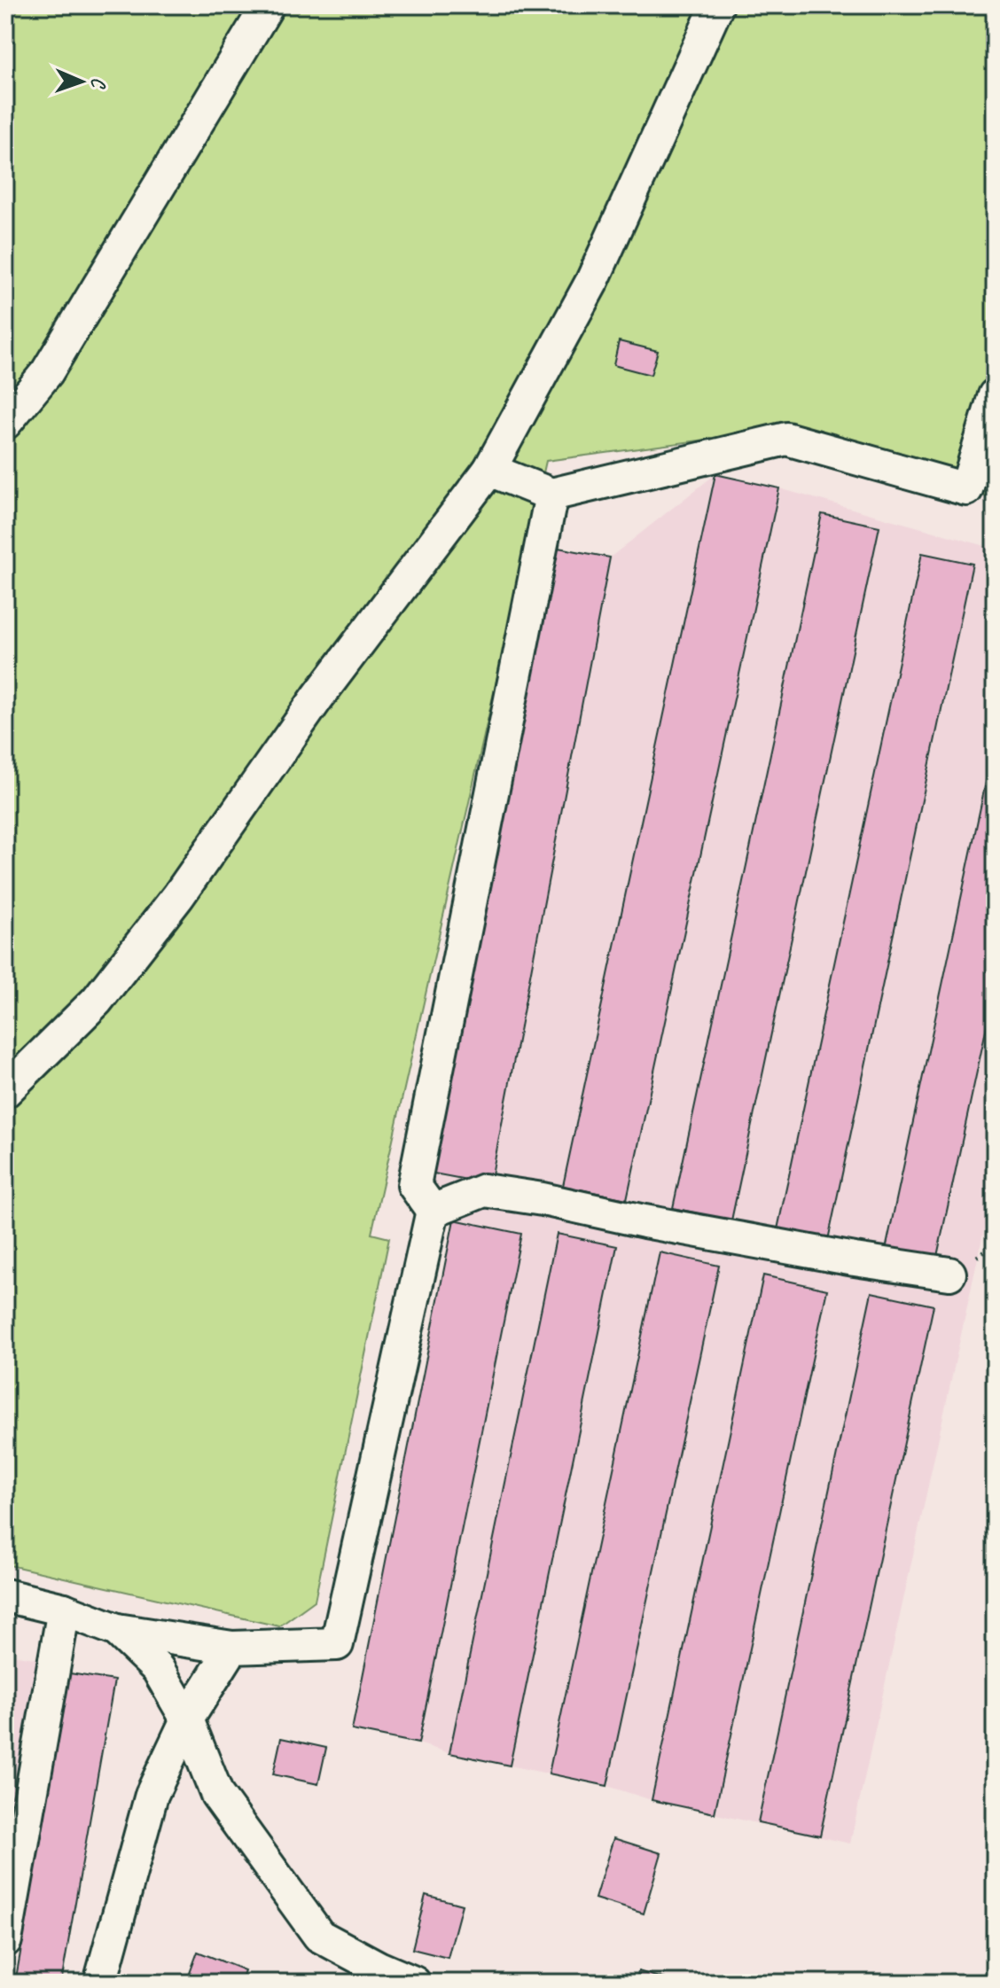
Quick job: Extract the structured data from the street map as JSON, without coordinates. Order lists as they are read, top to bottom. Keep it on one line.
{"north":"right"}
